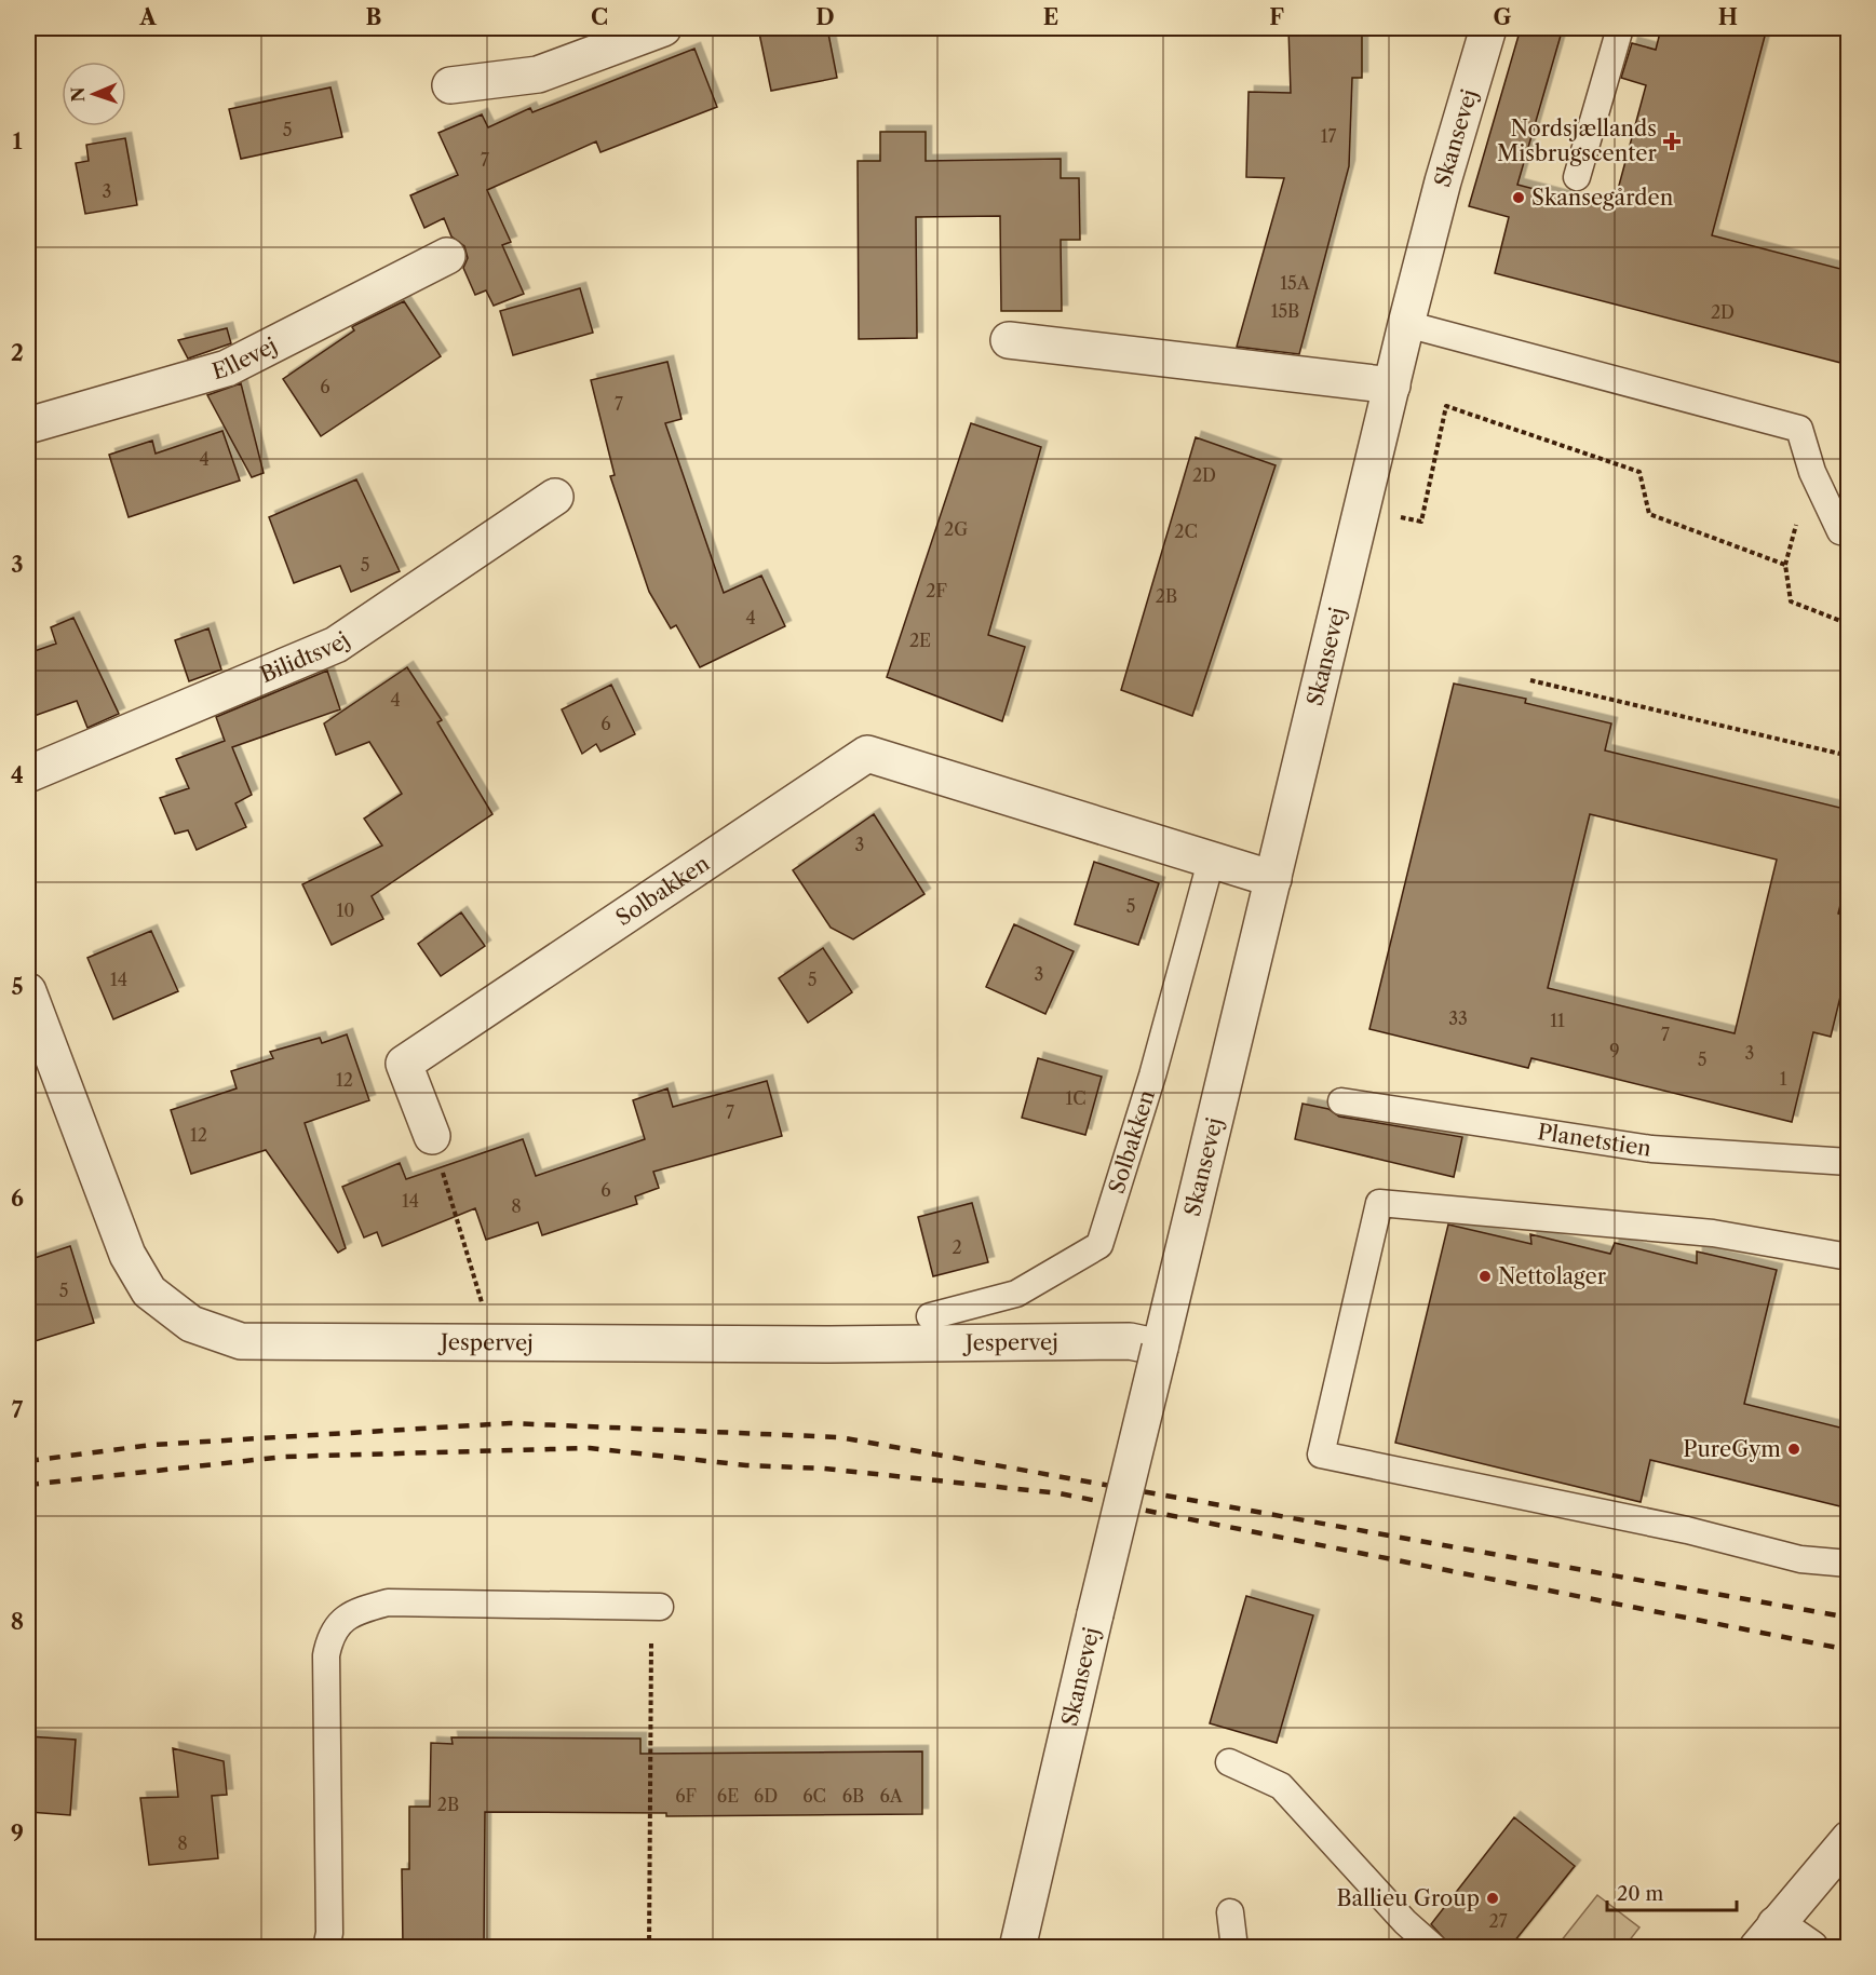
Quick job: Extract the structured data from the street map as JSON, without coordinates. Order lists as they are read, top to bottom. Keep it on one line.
{"streets":{"street":["Skansevej","Ellevej","Bilidtsvej","Solbakken","Jespervej"],"lane":["Planetstien"]},"crossings":[["Skansevej","Solbakken"],["Skansevej","Jespervej"]],"places":{"health":["Nordsjællands Misbrugscenter"],"other":["Skansegården","Nettolager","PureGym","Ballieu Group"]},"house_numbers":["5","17","7","3","15A","15B","2D","6","7","4","2D","2G","2C","5","2F","2B","4","2E","4","6","3","5","10","3","14","5","33","11","7","9","3","5","1","12","1C","7","12","6","14","8","2","5","6F","6E","6D","6C","6B","6A","2B","8","27"],"scale_bar":"20 m","north":"left","grid":{"columns":["A","B","C","D","E","F","G","H"],"rows":["1","2","3","4","5","6","7","8","9"]}}
